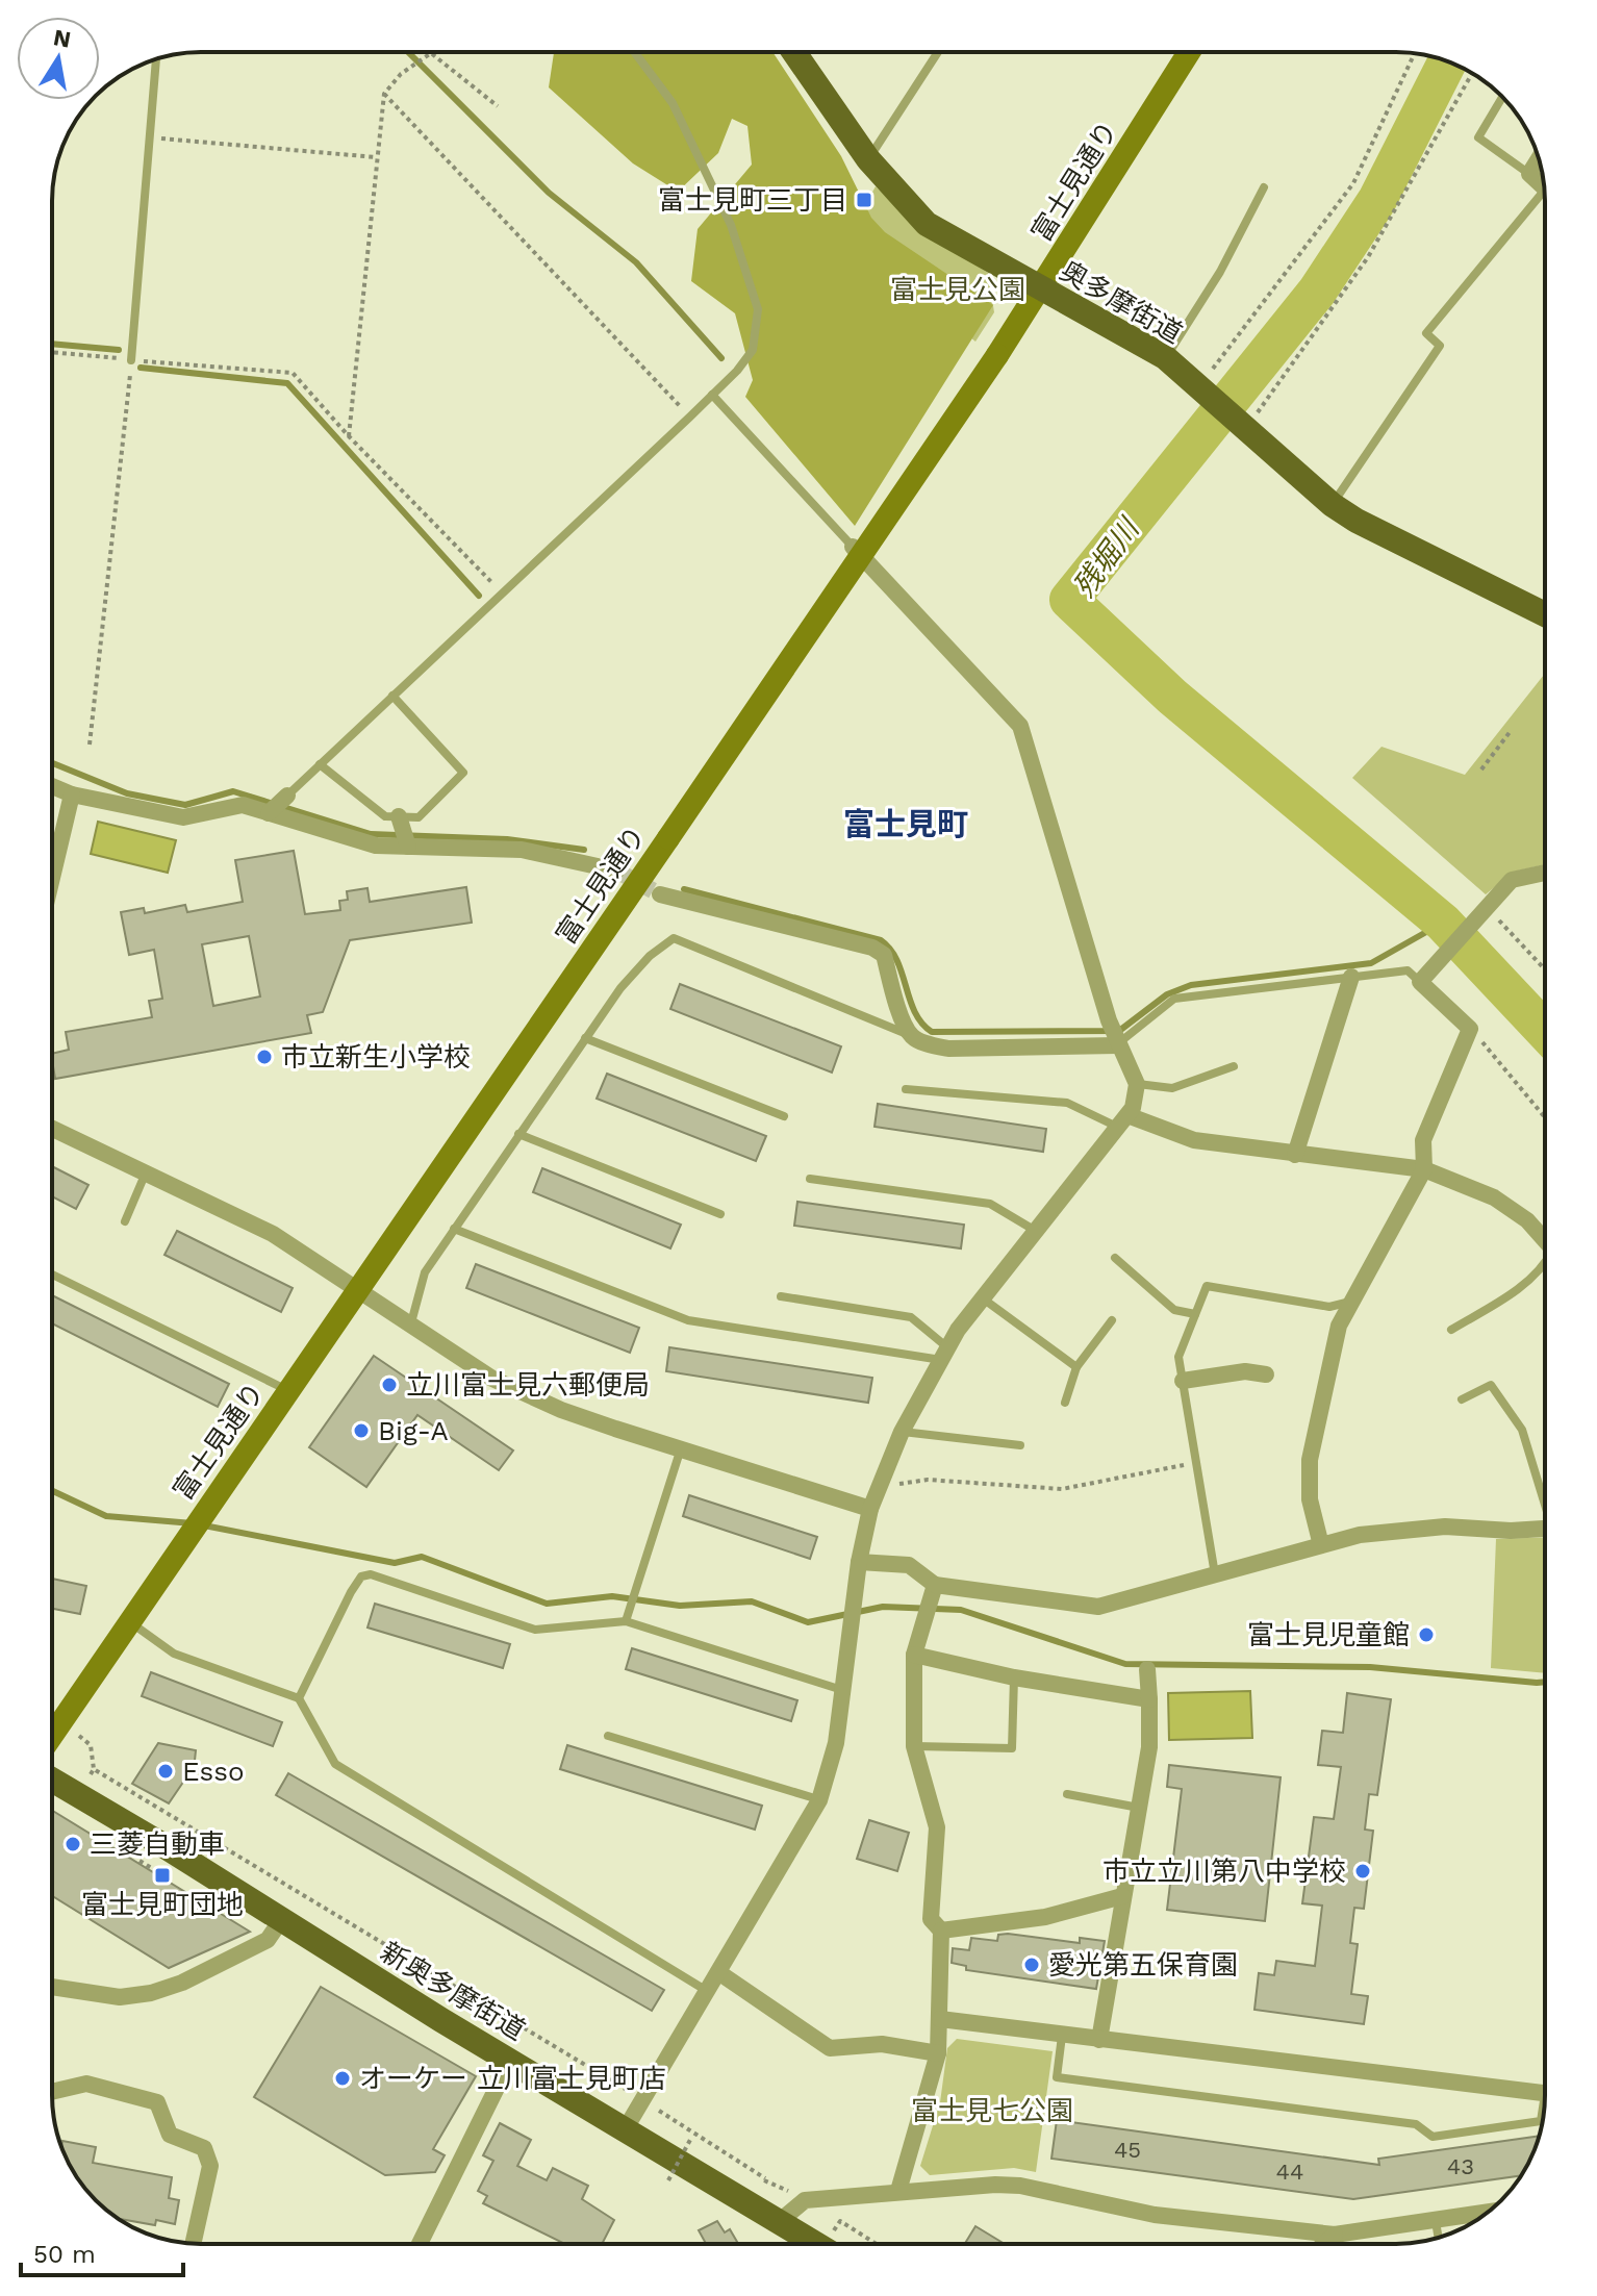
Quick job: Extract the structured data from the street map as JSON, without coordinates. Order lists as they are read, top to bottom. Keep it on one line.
{"streets":{"main road":["奥多摩街道","新奥多摩街道"],"street":["富士見通り"]},"crossings":[["富士見通り","奥多摩街道"]],"districts":["富士見町"],"water":["残堀川"],"parks":["富士見公園","富士見七公園"],"places":{"transit":["富士見町三丁目","富士見町団地"],"other":["市立新生小学校","立川富士見六郵便局","Big-A","富士見児童館","Esso","三菱自動車","市立立川第八中学校","愛光第五保育園","オーケー 立川富士見町店"]},"house_numbers":["45","43","44"],"scale_bar":"50 m","north":"top"}
